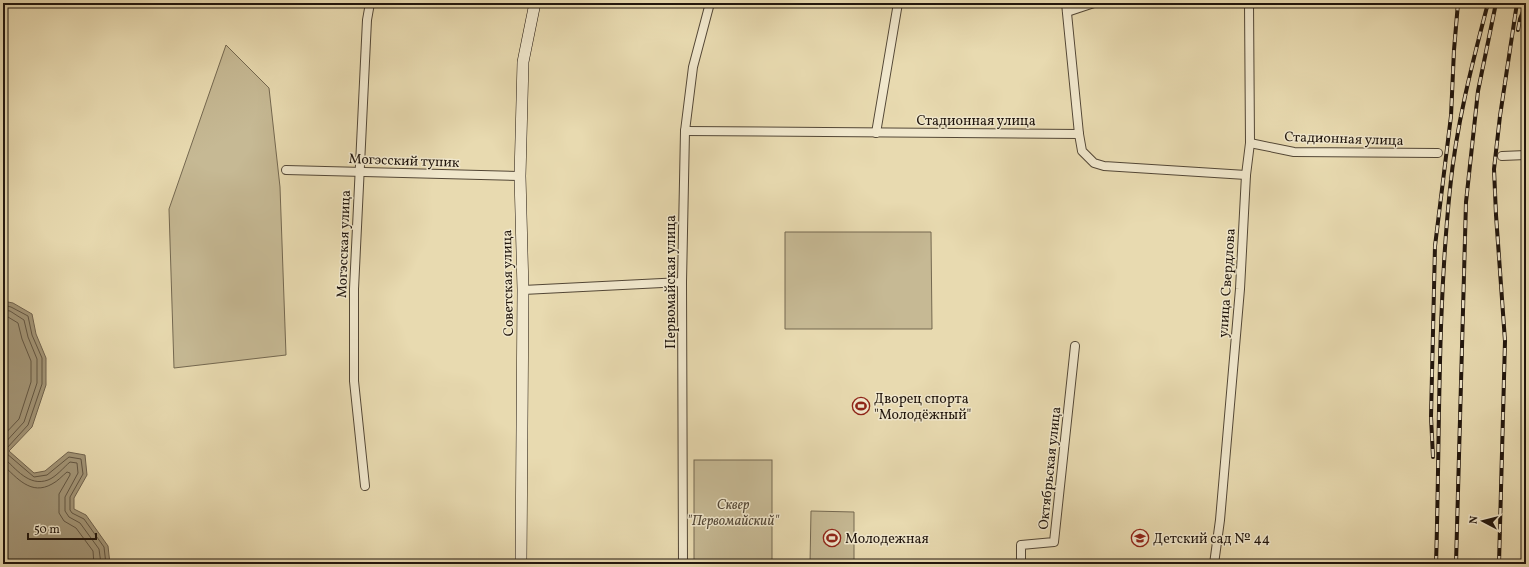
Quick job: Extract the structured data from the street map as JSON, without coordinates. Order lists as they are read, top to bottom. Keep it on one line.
{"streets":{"street":["Стадионная улица","Могэсский тупик","Могэсская улица","Первомайская улица","Советская улица","улица Свердлова","Октябрьская улица"]},"crossings":[["Стадионная улица","Первомайская улица"],["Стадионная улица","улица Свердлова"],["Могэсский тупик","Могэсская улица"],["Могэсский тупик","Советская улица"]],"parks":["Сквер \"Первомайский\""],"places":{"sports":["Дворец спорта \"Молодёжный\"","Молодежная"],"school or university":["Детский сад № 44"]},"scale_bar":"50 m","north":"left"}
